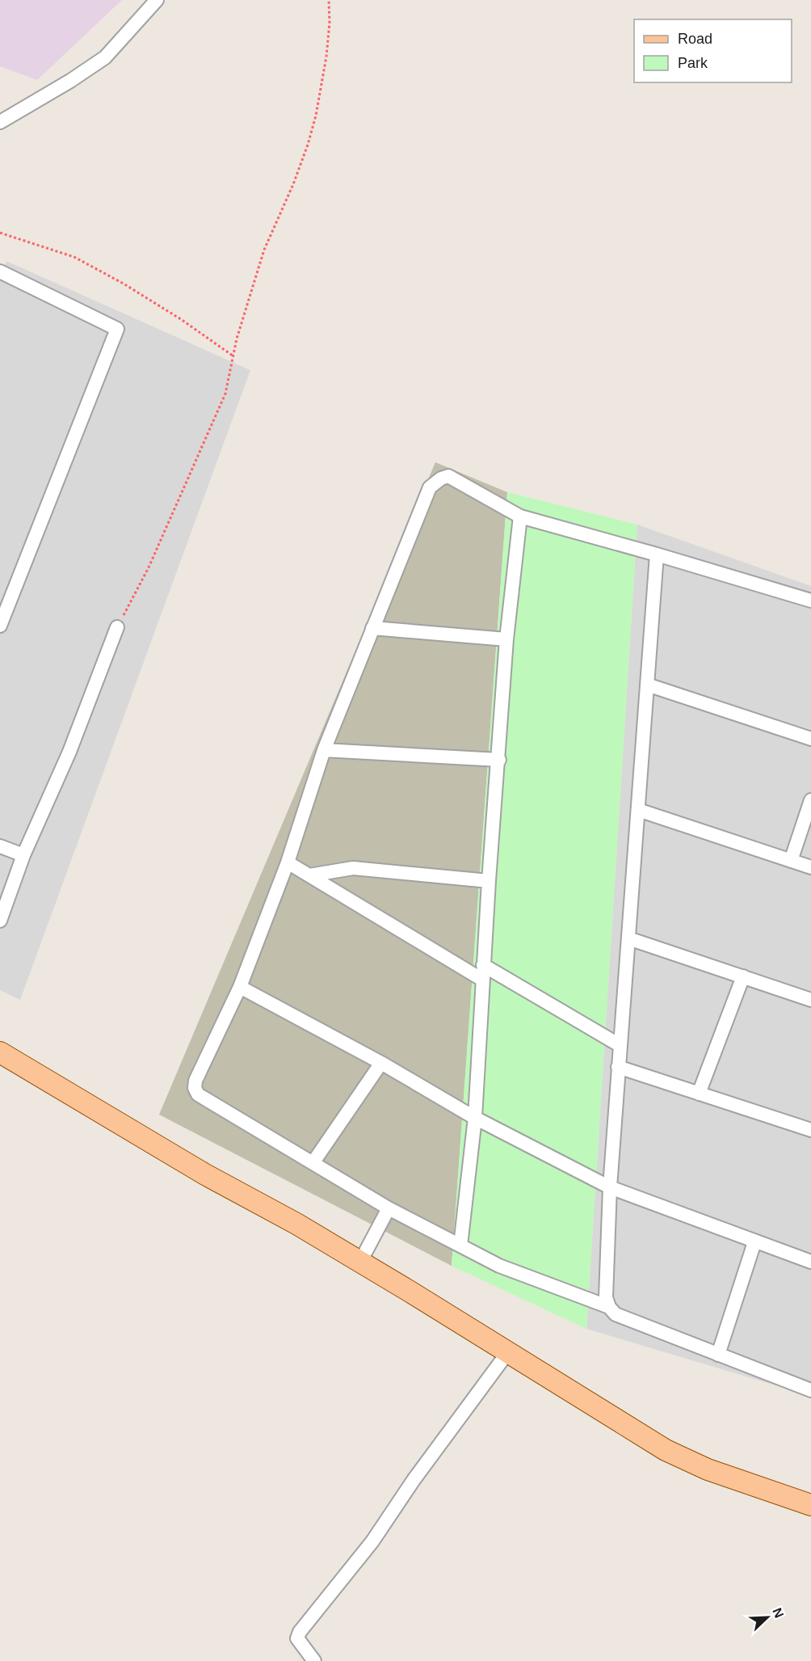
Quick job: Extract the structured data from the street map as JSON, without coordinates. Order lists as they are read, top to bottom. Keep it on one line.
{"legend":["Road","Park"],"north":"top right"}
